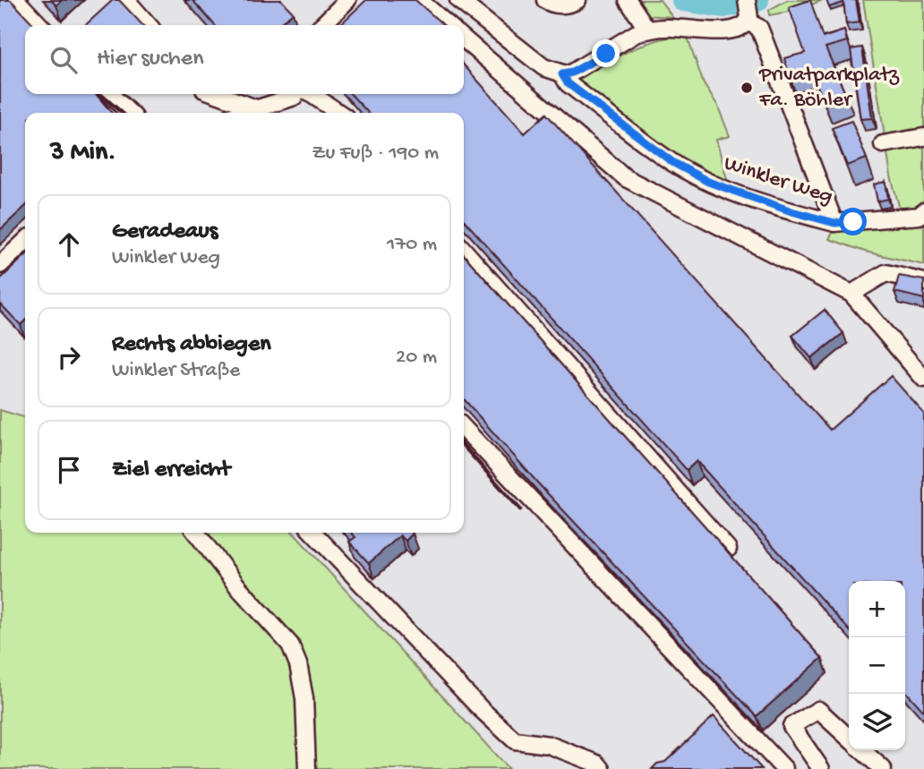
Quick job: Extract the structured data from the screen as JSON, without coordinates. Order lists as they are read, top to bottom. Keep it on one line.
{"streets":{"street":["Winkler Weg"]},"places":["Privatparkplatz Fa. Böhler"],"page":{"search":"Hier suchen","heading":["3 Min.","Zu Fuß · 190 m"],"list":[["Geradeaus","Winkler Weg","170 m"],["Rechts abbiegen","Winkler Straße","20 m"],"Ziel erreicht"],"map_buttons":["+","−"]}}
